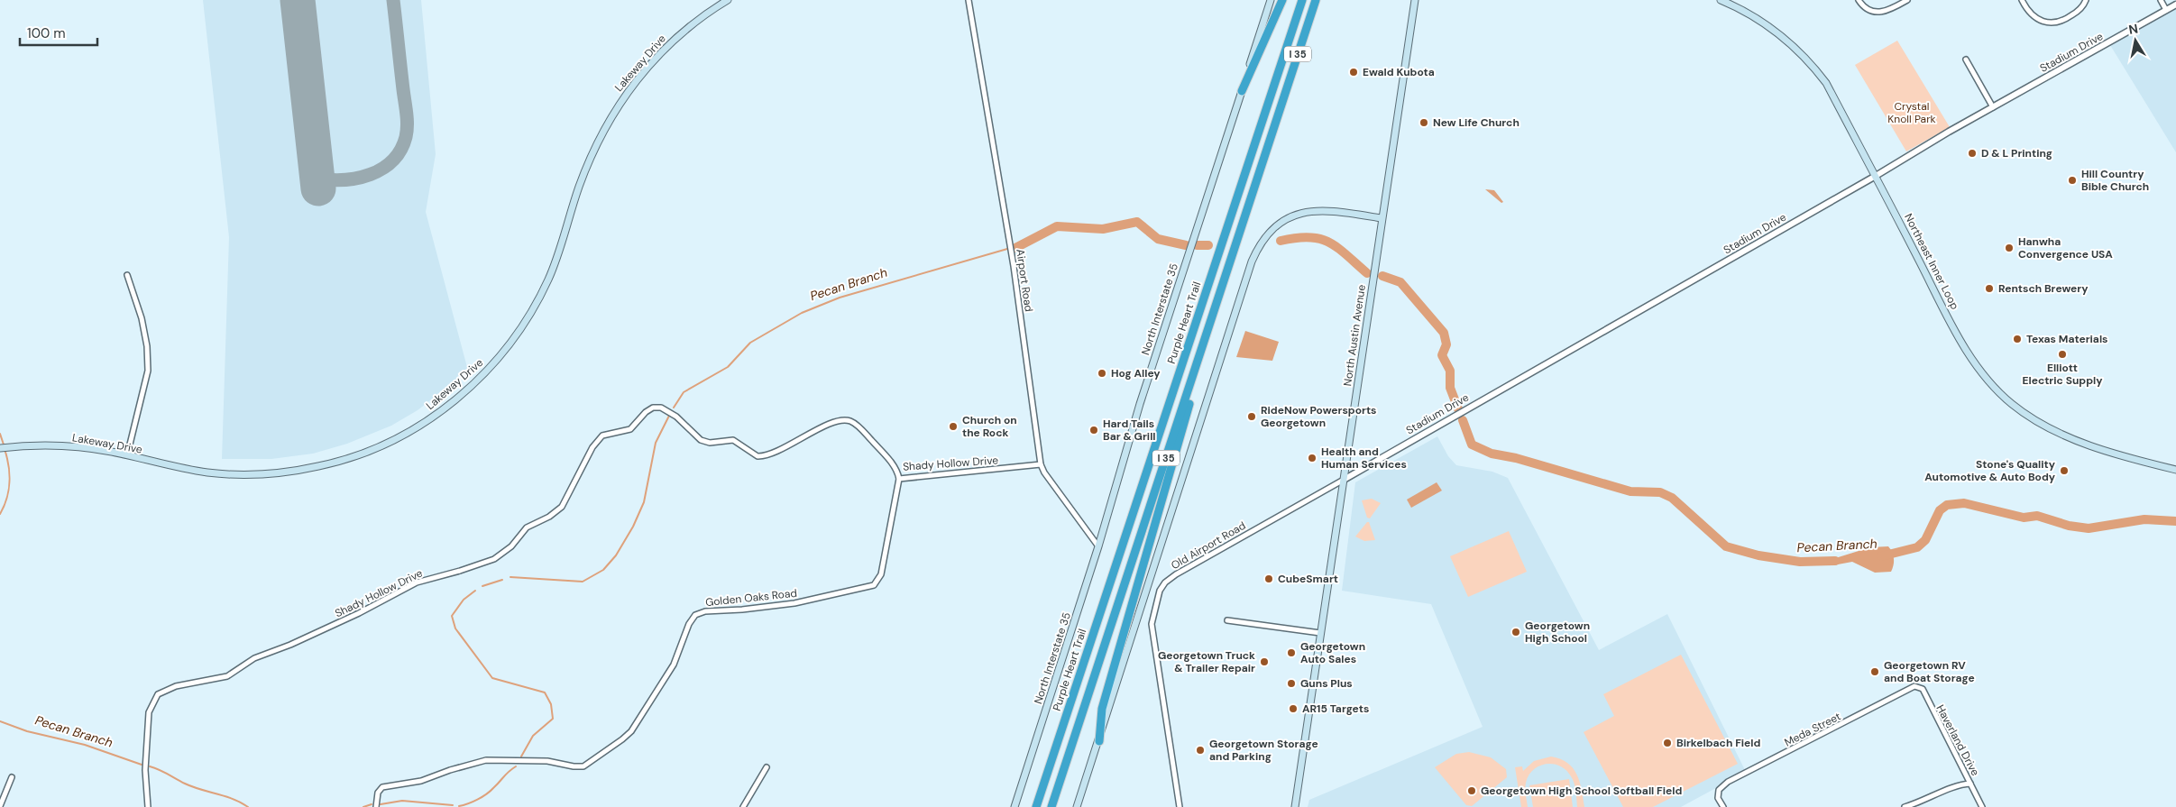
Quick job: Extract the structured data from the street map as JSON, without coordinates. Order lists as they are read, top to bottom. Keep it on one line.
{"streets":{"highway":["I 35","Purple Heart Trail"],"main road":["Lakeway Drive","Northeast Inner Loop","North Interstate 35","North Austin Avenue"],"street":["Stadium Drive","Airport Road","Shady Hollow Drive","Old Airport Road","Golden Oaks Road","Meda Street","Haverland Drive"]},"crossings":[["Stadium Drive","Northeast Inner Loop"],["Stadium Drive","North Austin Avenue"],["Stadium Drive","Old Airport Road"],["Airport Road","North Interstate 35"],["Airport Road","Shady Hollow Drive"],["North Austin Avenue","Old Airport Road"],["Shady Hollow Drive","Golden Oaks Road"],["Meda Street","Haverland Drive"]],"water":["Pecan Branch"],"parks":["Crystal Knoll Park"],"places":["Ewald Kubota","New Life Church","D & L Printing","Hill Country Bible Church","Hanwha Convergence USA","Rentsch Brewery","Texas Materials","Elliott Electric Supply","Hog Alley","RideNow Powersports Georgetown","Church on the Rock","Hard Tails Bar & Grill","Health and Human Services","Stone's Quality Automotive & Auto Body","CubeSmart","Georgetown High School","Georgetown Auto Sales","Georgetown Truck & Trailer Repair","Georgetown RV and Boat Storage","Guns Plus","AR15 Targets","Birkelbach Field","Georgetown Storage and Parking","Georgetown High School Softball Field"],"scale_bar":"100 m","north":"top"}
